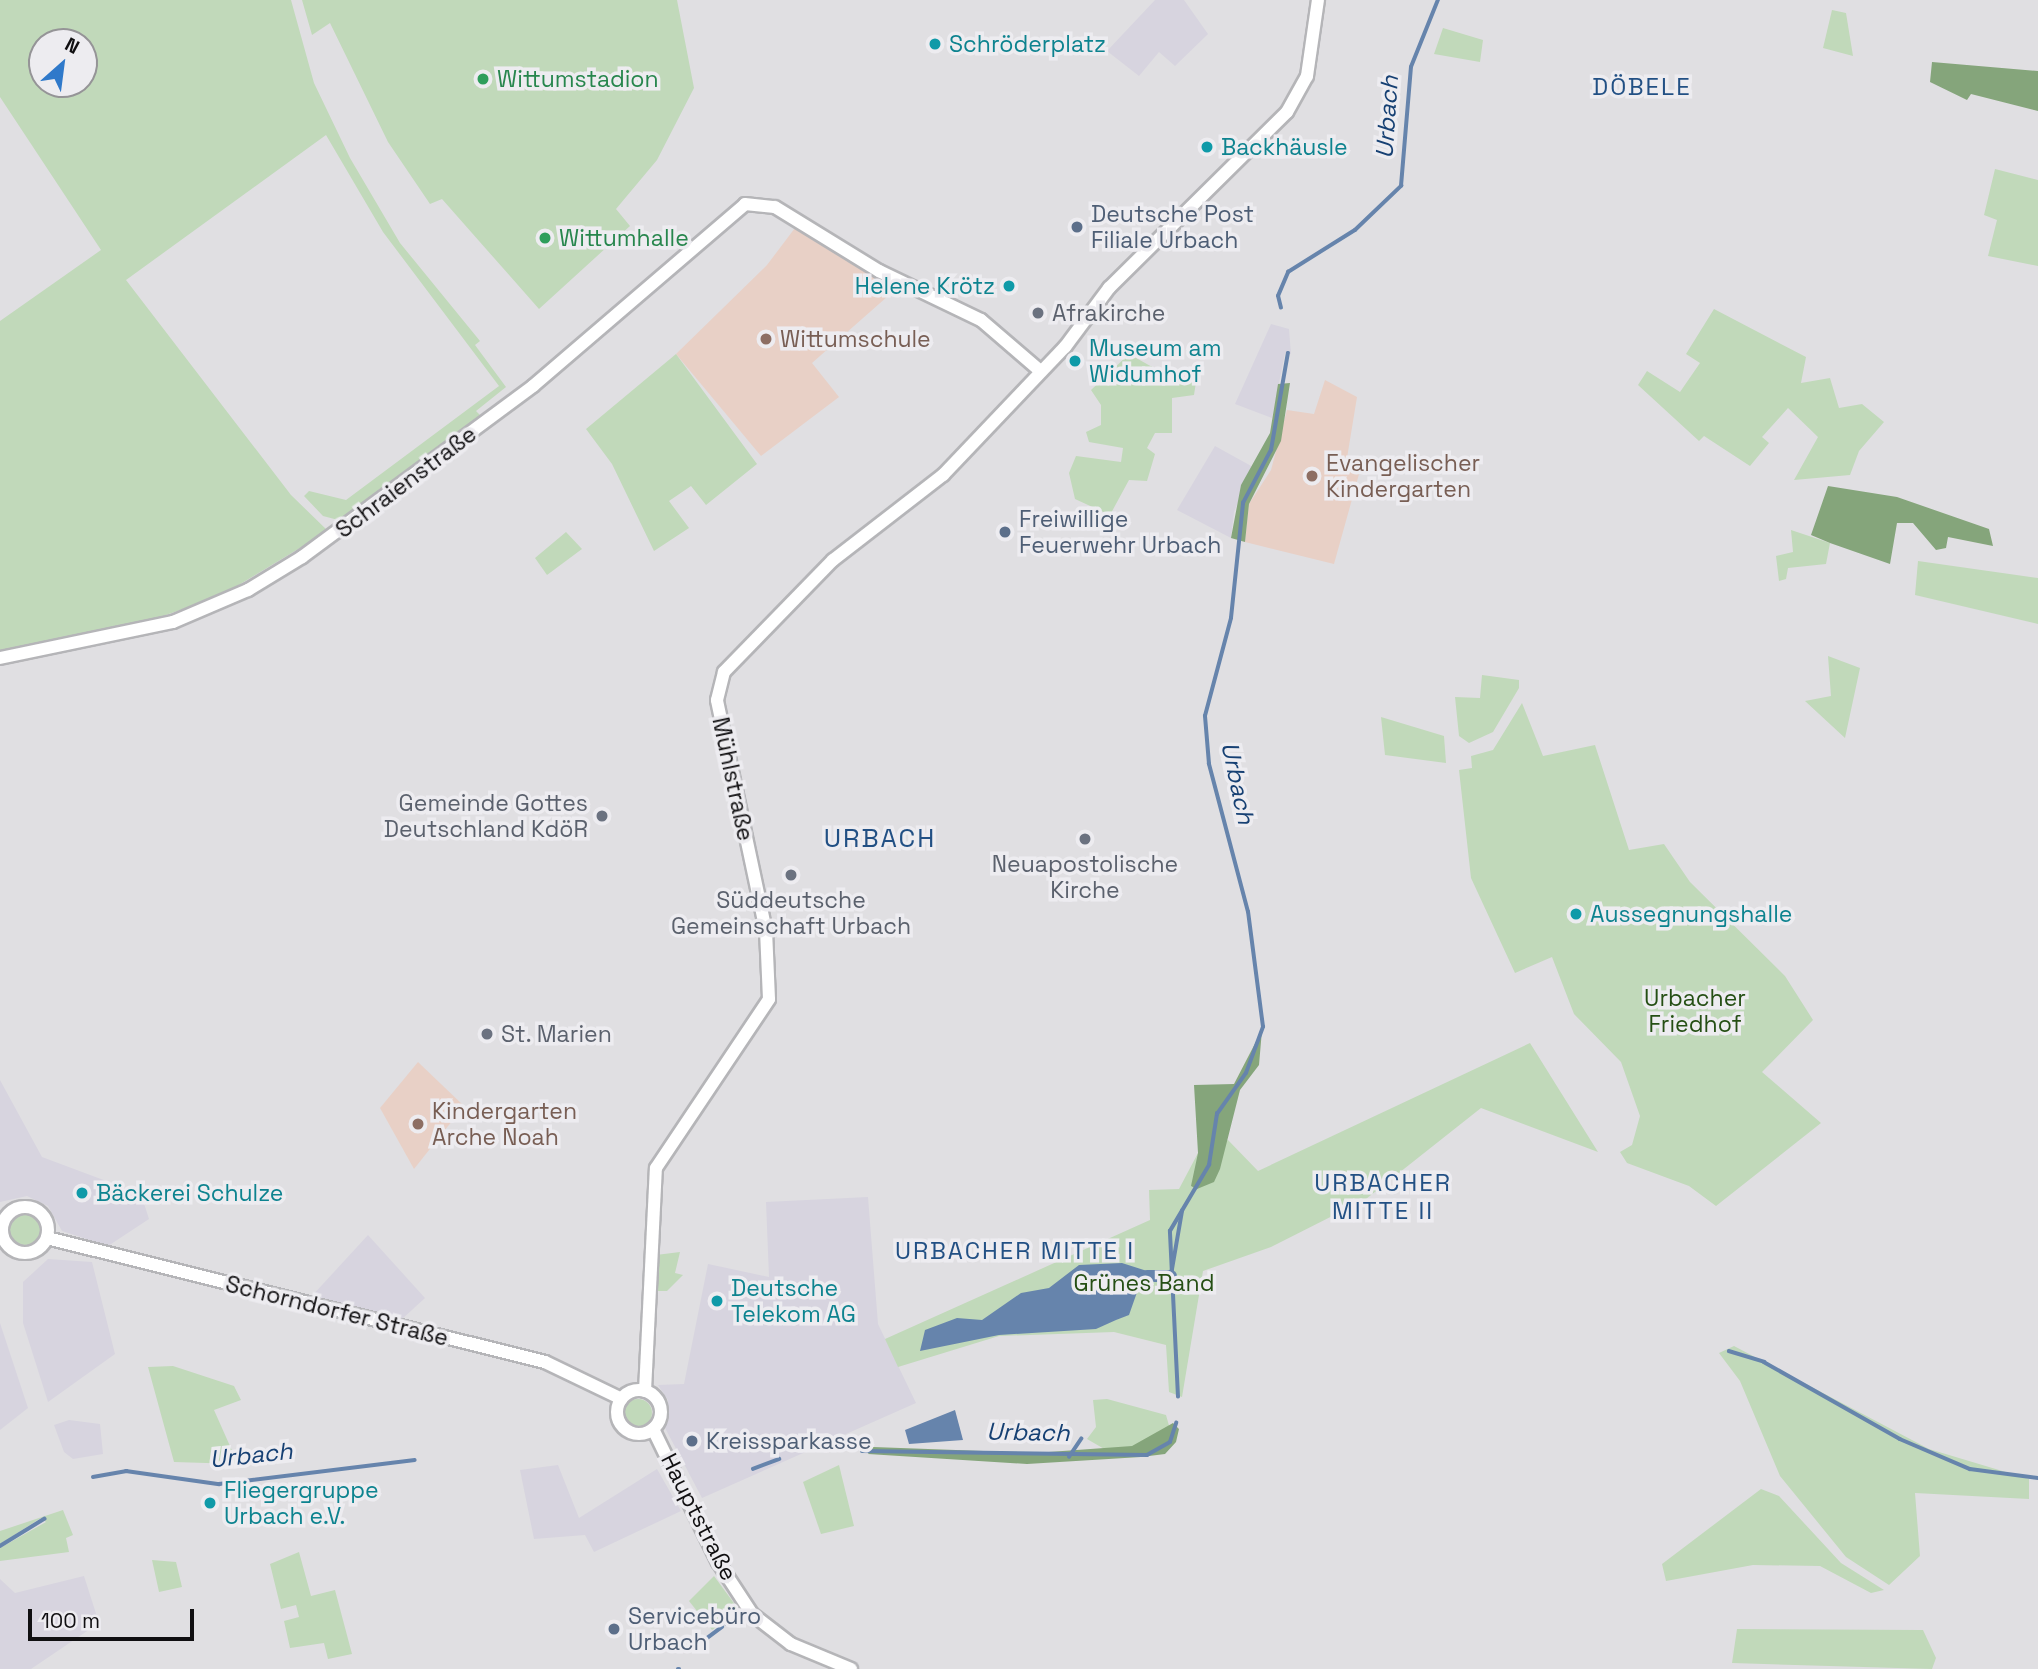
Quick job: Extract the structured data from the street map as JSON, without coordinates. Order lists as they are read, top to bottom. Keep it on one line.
{"streets":{"street":["Schraienstraße","Mühlstraße","Schorndorfer Straße","Hauptstraße"]},"crossings":[["Schraienstraße","Mühlstraße"],["Mühlstraße","Schorndorfer Straße"],["Mühlstraße","Hauptstraße"],["Schorndorfer Straße","Hauptstraße"]],"districts":["DÖBELE","URBACH","URBACHER MITTE II","URBACHER MITTE I"],"water":["Urbach"],"parks":["Urbacher Friedhof","Grünes Band"],"places":["Schröderplatz","Wittumstadion","Backhäusle","Deutsche Post Filiale Urbach","Wittumhalle","Helene Krötz","Afrakirche","Wittumschule","Museum am Widumhof","Evangelischer Kindergarten","Freiwillige Feuerwehr Urbach","Gemeinde Gottes Deutschland KdöR","Neuapostolische Kirche","Süddeutsche Gemeinschaft Urbach","Aussegnungshalle","St. Marien","Kindergarten Arche Noah","Bäckerei Schulze","Deutsche Telekom AG","Kreissparkasse","Fliegergruppe Urbach e.V.","Servicebüro Urbach"],"scale_bar":"100 m","north":"top right"}
